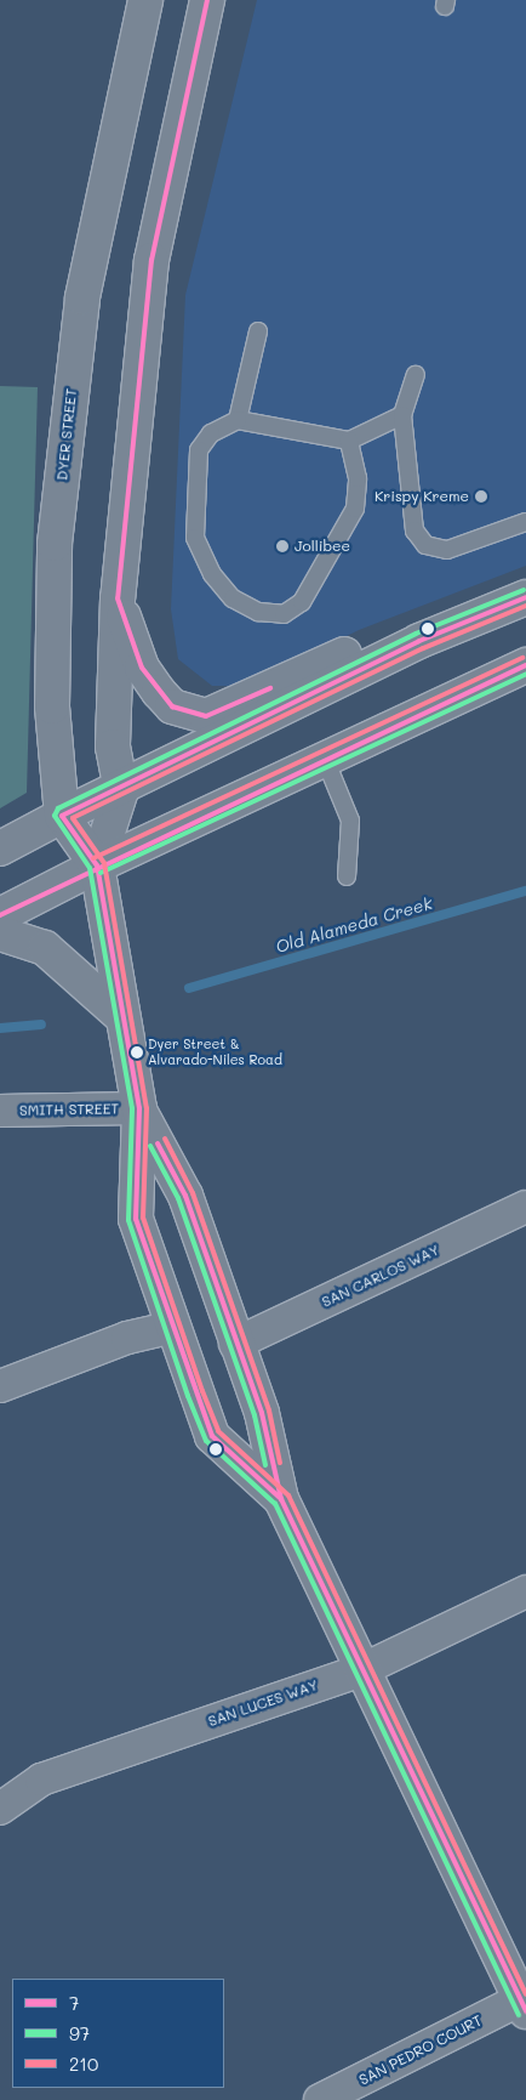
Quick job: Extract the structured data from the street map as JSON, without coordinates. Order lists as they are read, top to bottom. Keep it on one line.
{"streets":{"main road":["DYER STREET"],"street":["SMITH STREET","SAN CARLOS WAY","SAN LUCES WAY","SAN PEDRO COURT"]},"crossings":[["DYER STREET","SMITH STREET"],["DYER STREET","SAN CARLOS WAY"],["DYER STREET","SAN LUCES WAY"],["DYER STREET","SAN PEDRO COURT"]],"water":["Old Alameda Creek"],"places":["Krispy Kreme","Jollibee","Dyer Street & Alvarado-Niles Road"],"lines":["transit line 7","transit line 97","transit line 210"],"legend":["7","97","210"]}
